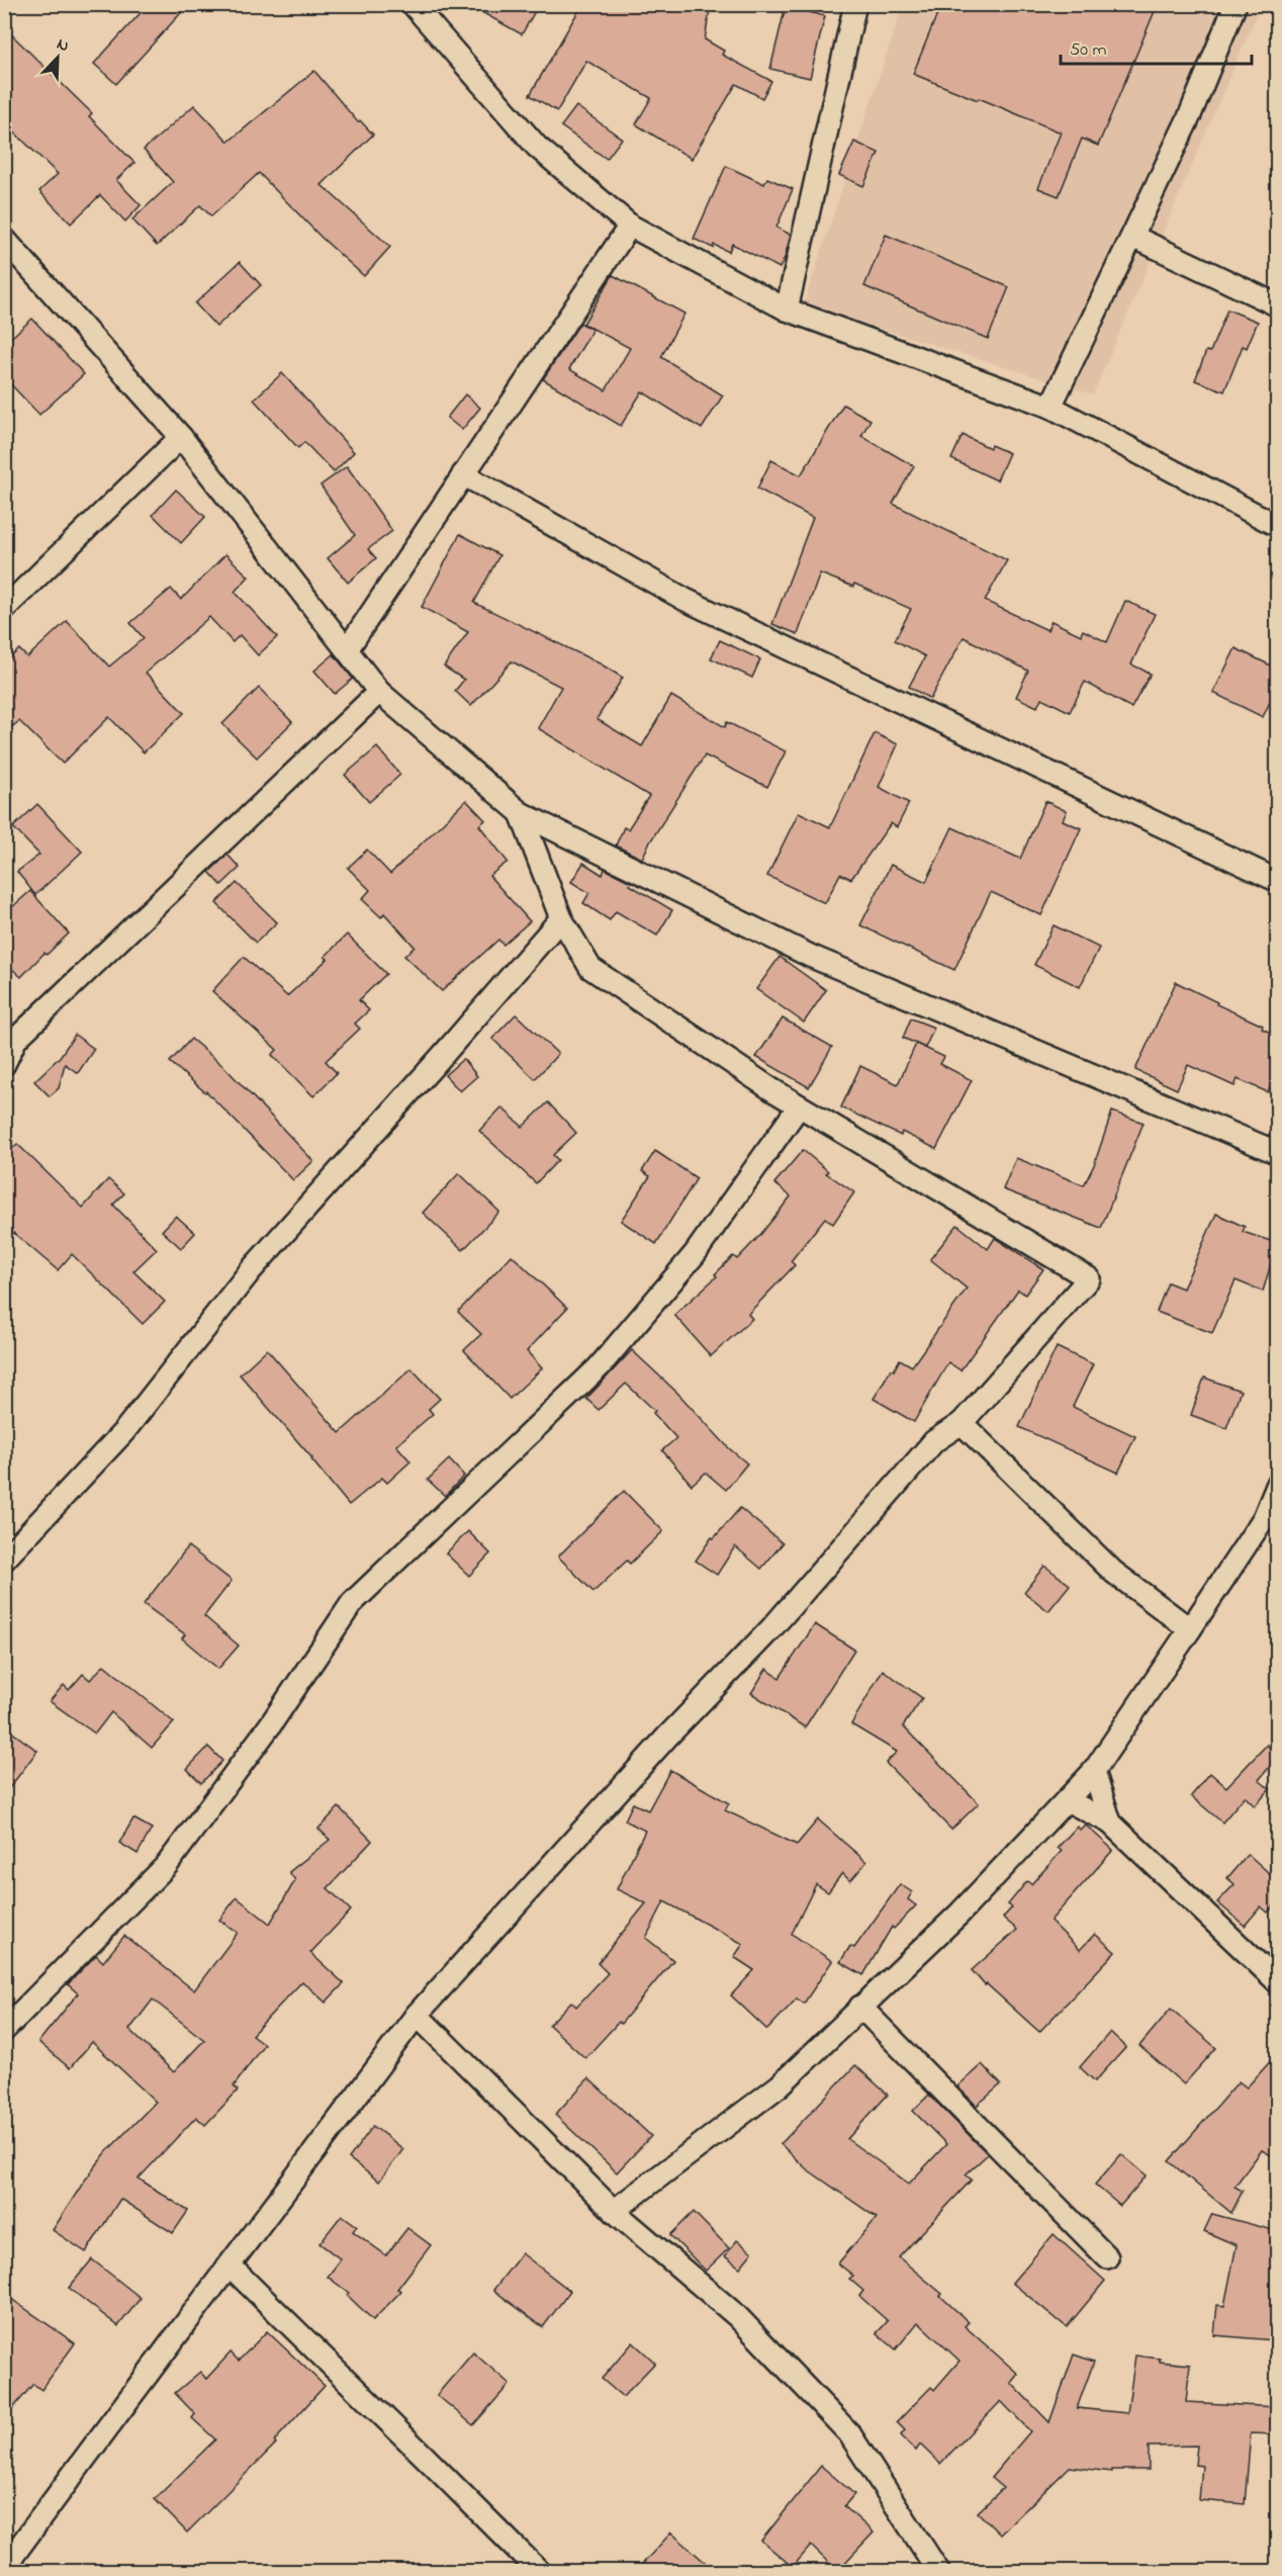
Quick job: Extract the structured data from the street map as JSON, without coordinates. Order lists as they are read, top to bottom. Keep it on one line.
{"scale_bar":"50 m","north":"top right"}
